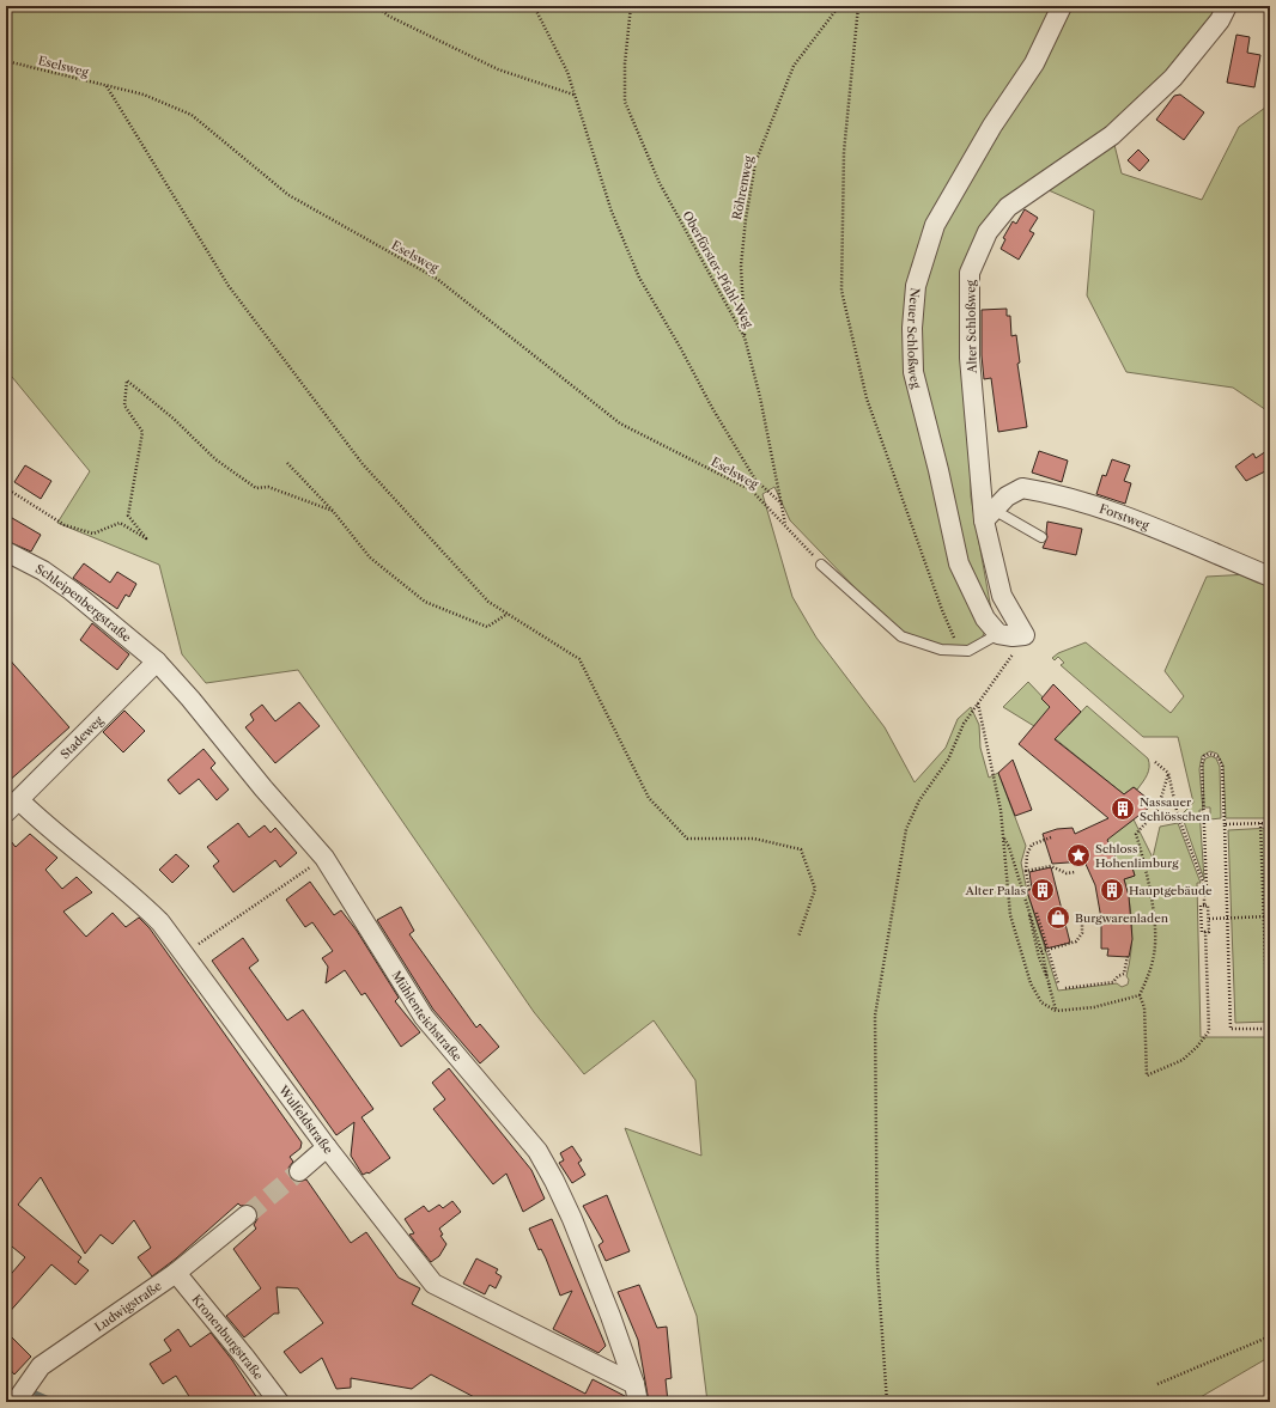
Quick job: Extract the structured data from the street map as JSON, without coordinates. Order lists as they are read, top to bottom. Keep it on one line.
{"streets":{"street":["Alter Schloßweg","Neuer Schloßweg","Forstweg","Schleipenbergstraße","Stadeweg","Mühlenteichstraße","Wulfeldstraße","Ludwigstraße","Kronenburgstraße"],"path":["Eselsweg","Röhrenweg","Oberförster-Pfahl-Weg"]},"crossings":[["Eselsweg","Oberförster-Pfahl-Weg"],["Röhrenweg","Oberförster-Pfahl-Weg"],["Alter Schloßweg","Forstweg"],["Schleipenbergstraße","Stadeweg"],["Schleipenbergstraße","Mühlenteichstraße"],["Stadeweg","Mühlenteichstraße"],["Stadeweg","Wulfeldstraße"],["Mühlenteichstraße","Wulfeldstraße"],["Ludwigstraße","Kronenburgstraße"]],"places":{"building":["Nassauer Schlösschen","Alter Palas","Hauptgebäude"],"place":["Schloss Hohenlimburg"],"shop":["Burgwarenladen"]}}
